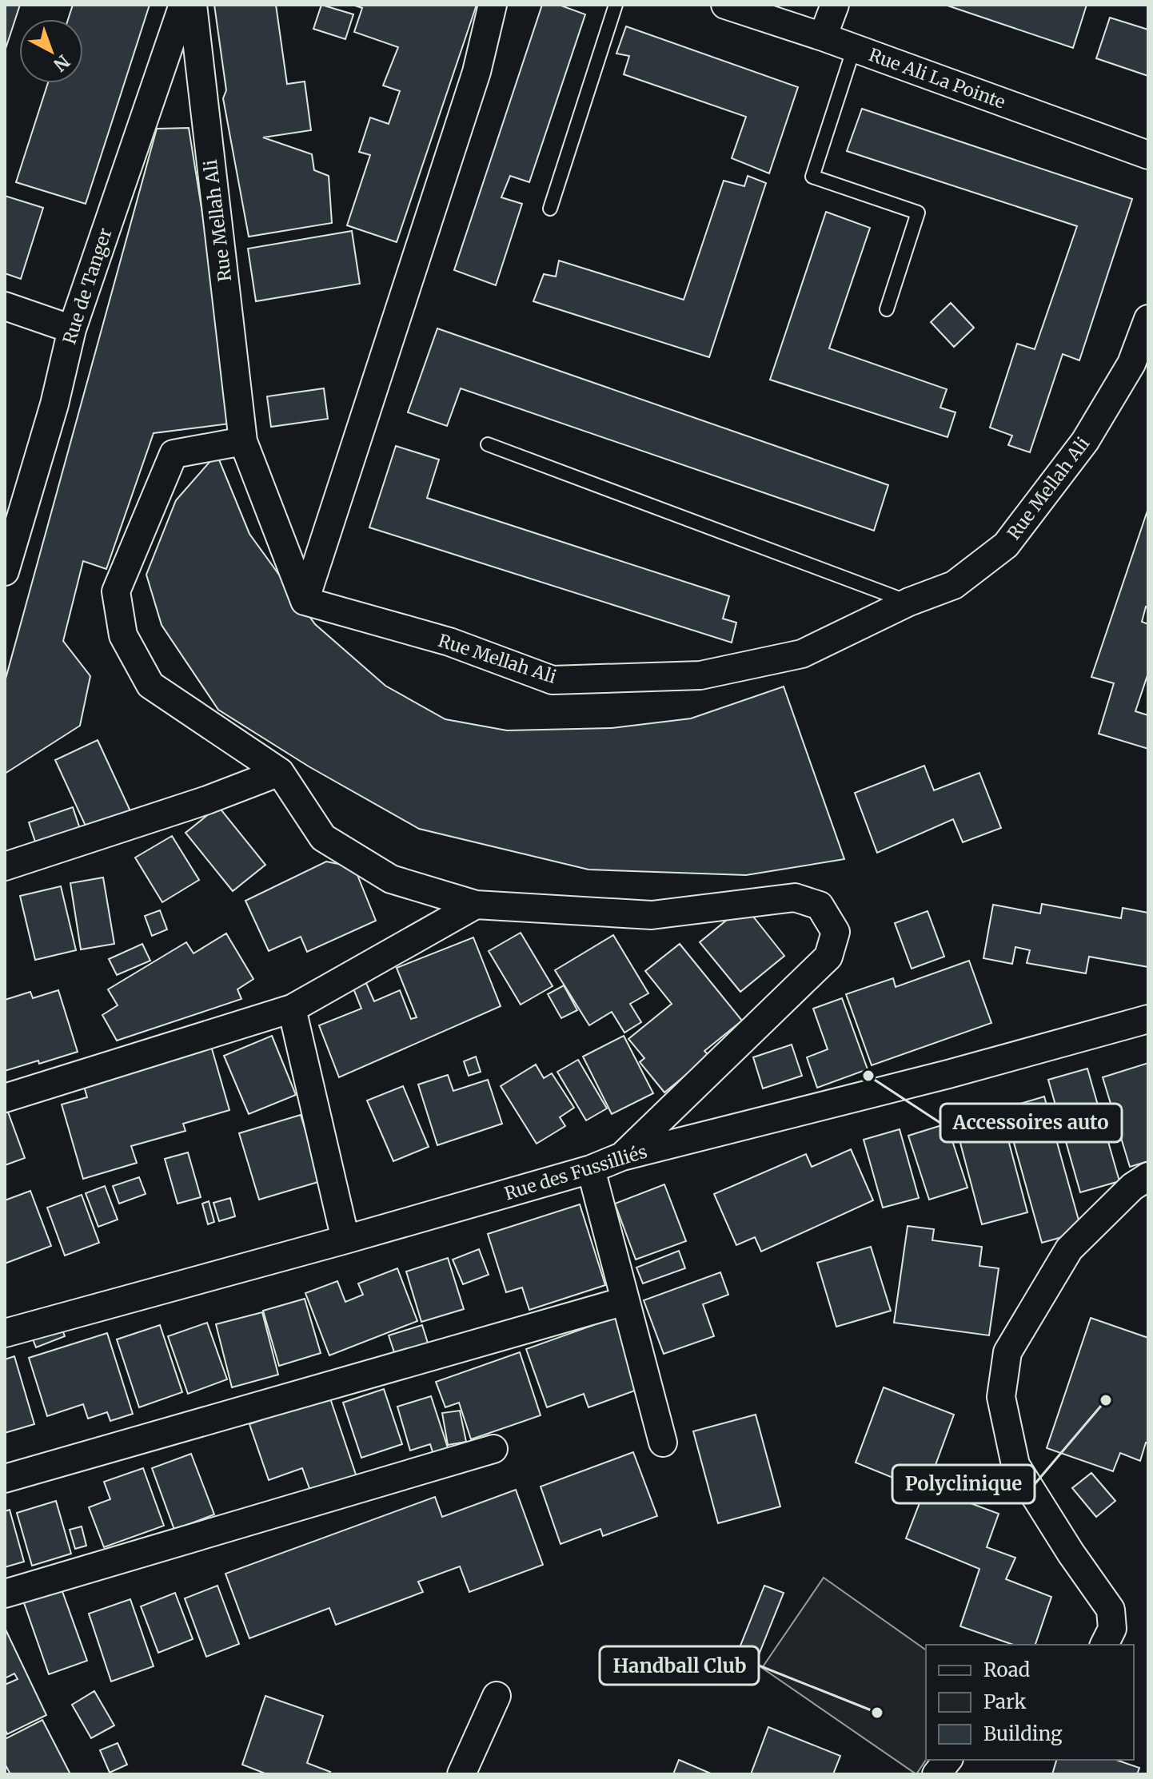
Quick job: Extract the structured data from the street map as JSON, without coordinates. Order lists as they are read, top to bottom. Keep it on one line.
{"streets":{"street":["Rue Ali La Pointe","Rue Mellah Ali","Rue de Tanger","Rue des Fussilliés"]},"places":["Accessoires auto","Polyclinique","Handball Club"],"legend":["Road","Park","Building"],"north":"bottom right"}
